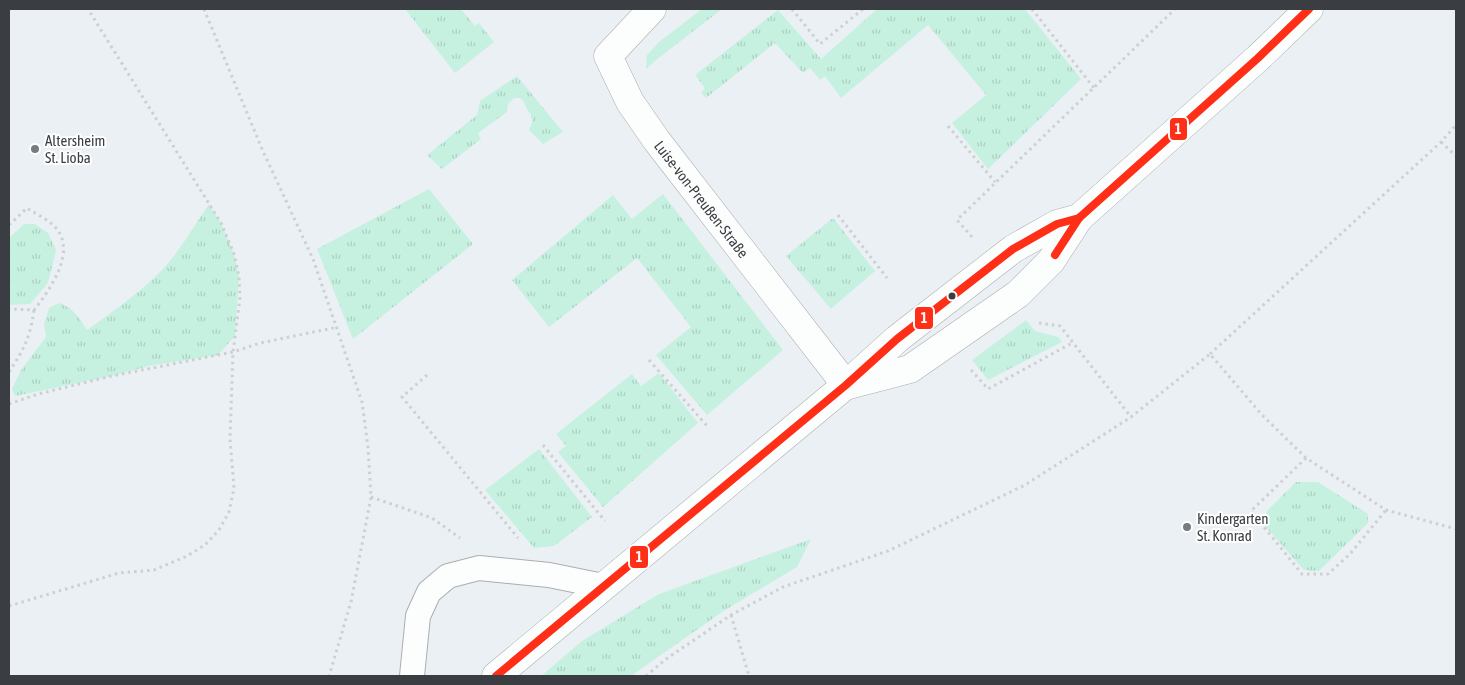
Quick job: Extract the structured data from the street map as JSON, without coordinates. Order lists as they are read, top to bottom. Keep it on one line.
{"streets":{"street":["Luise-von-Preußen-Straße"]},"places":["Altersheim St. Lioba","Kindergarten St. Konrad"],"lines":["transit line 1"]}
